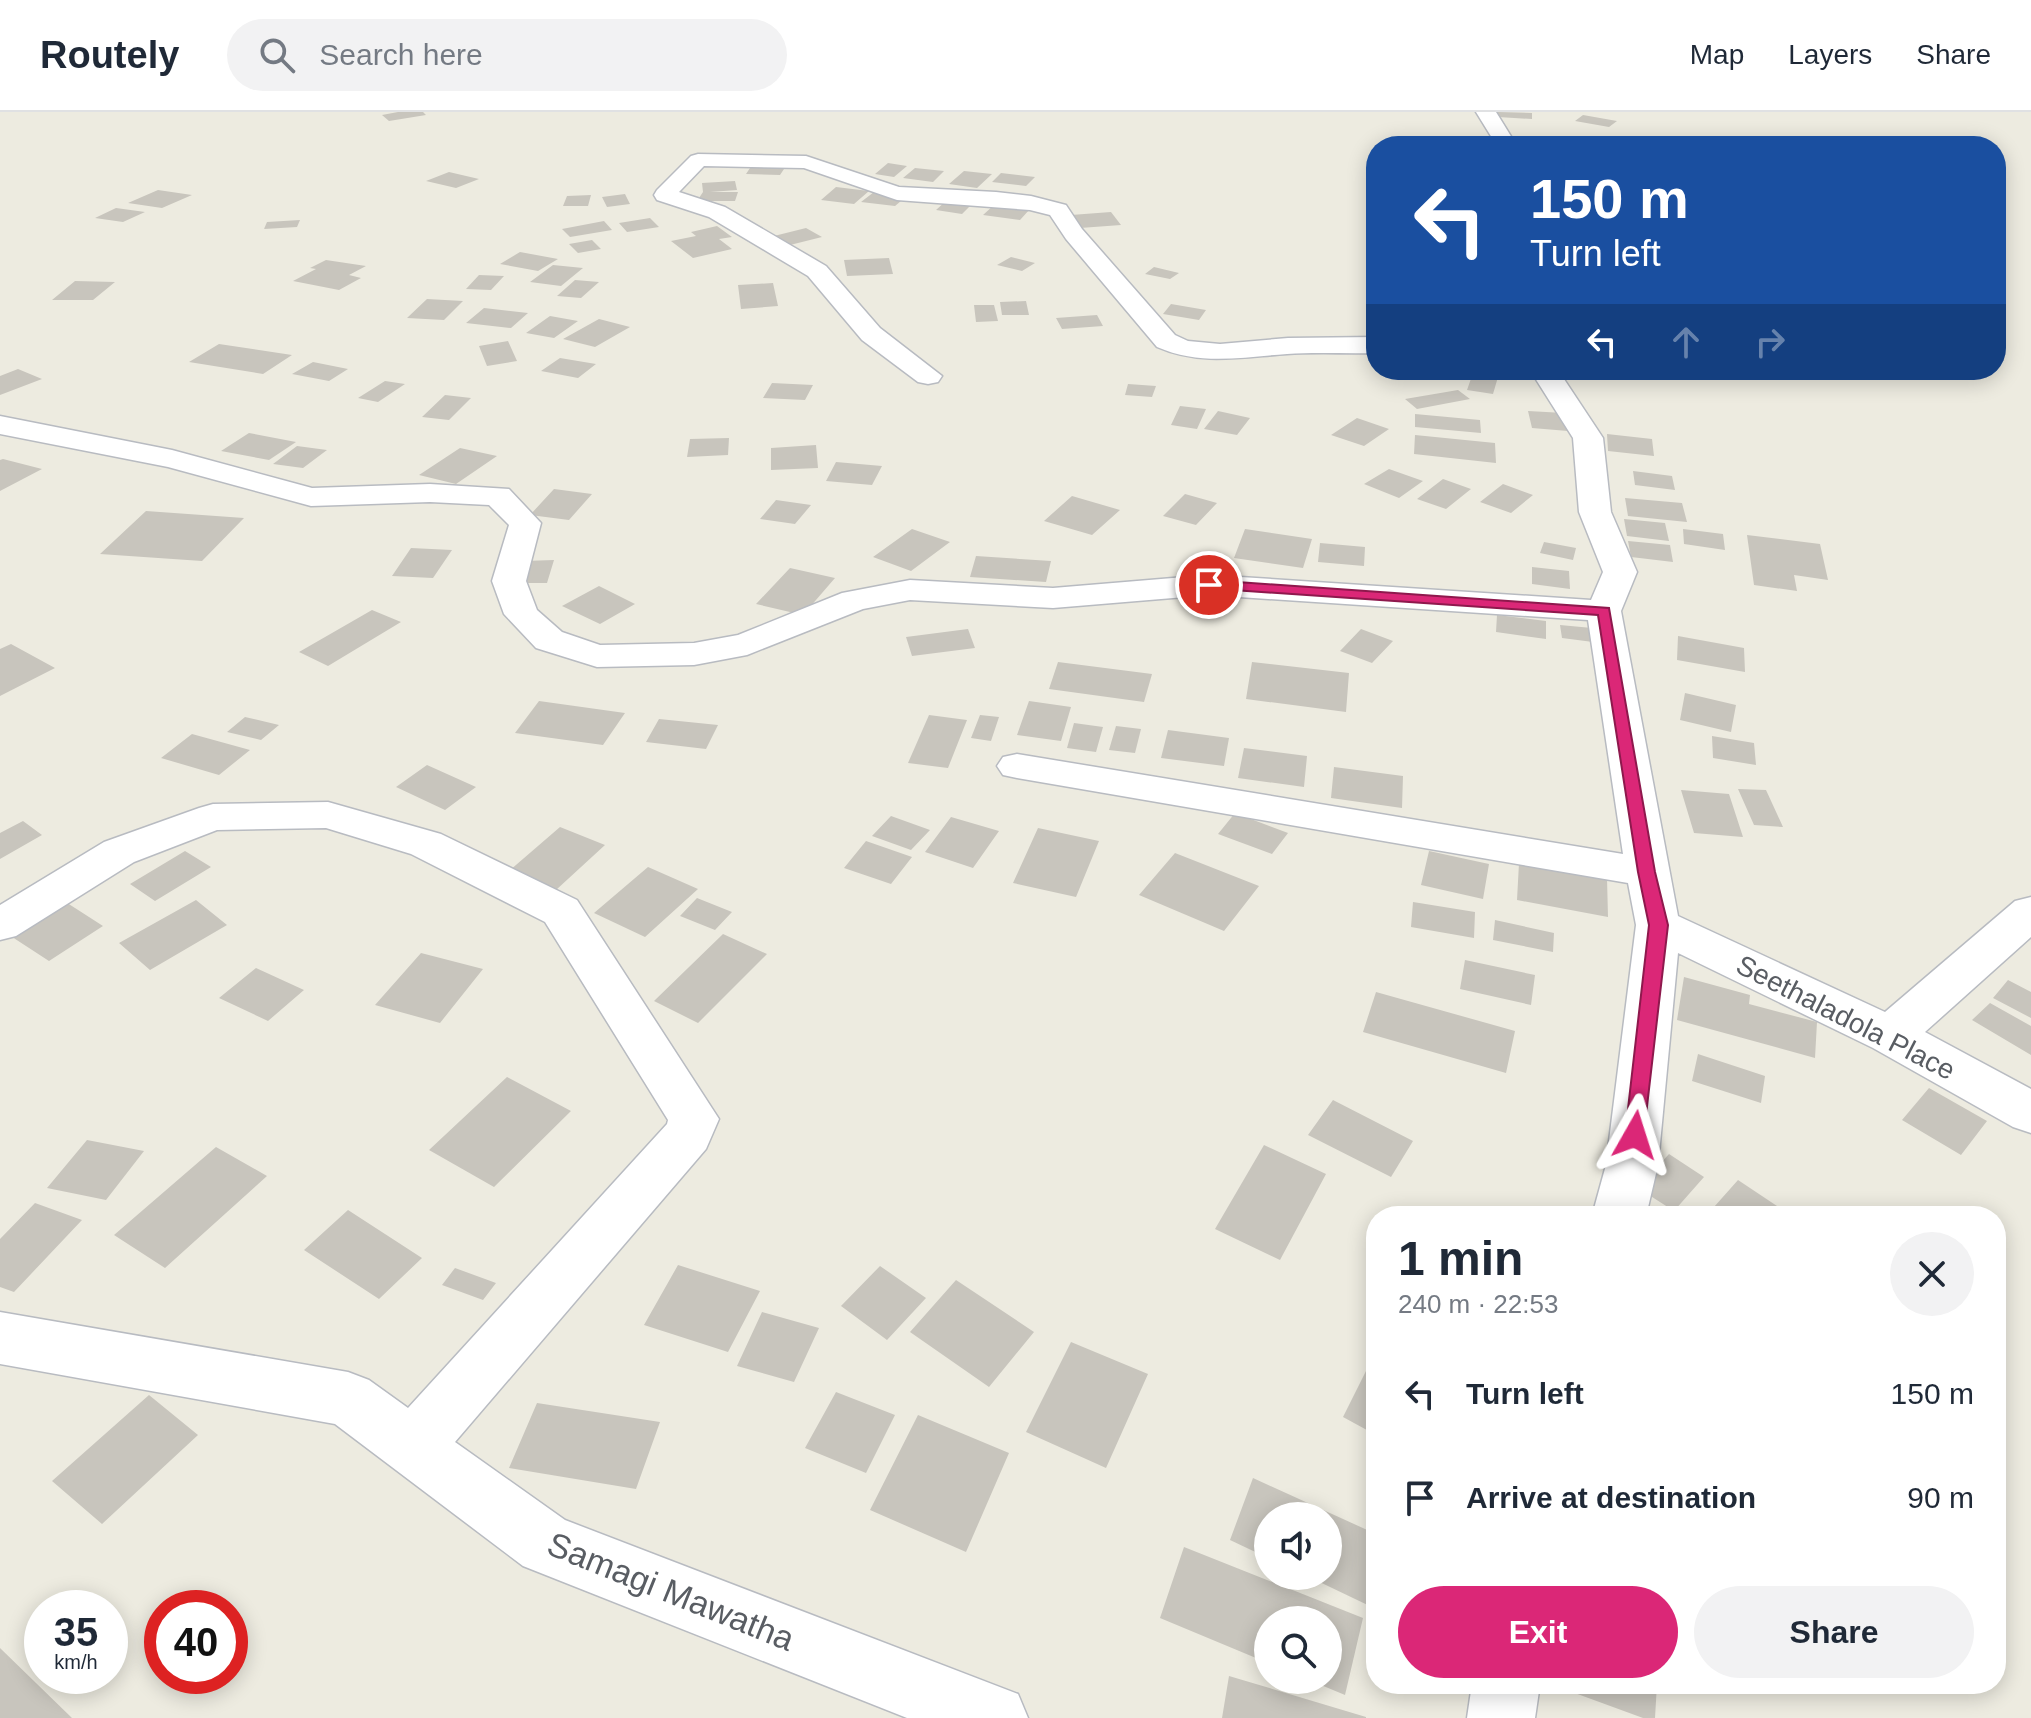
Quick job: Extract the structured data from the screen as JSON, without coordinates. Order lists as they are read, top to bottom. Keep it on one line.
{"streets":{"street":["Seethaladola Place","Samagi Mawatha"]},"page":{"header":"Routely","search":"Search here","nav":["Map","Layers","Share"],"turn":["150 m","Turn left"],"heading":["1 min","240 m · 22:53"],"list":[{"name":"Turn left","value":"150 m"},{"name":"Arrive at destination","value":"90 m"}],"buttons":["Exit","Share"],"speed":"35 km/h","limit":"40"}}
